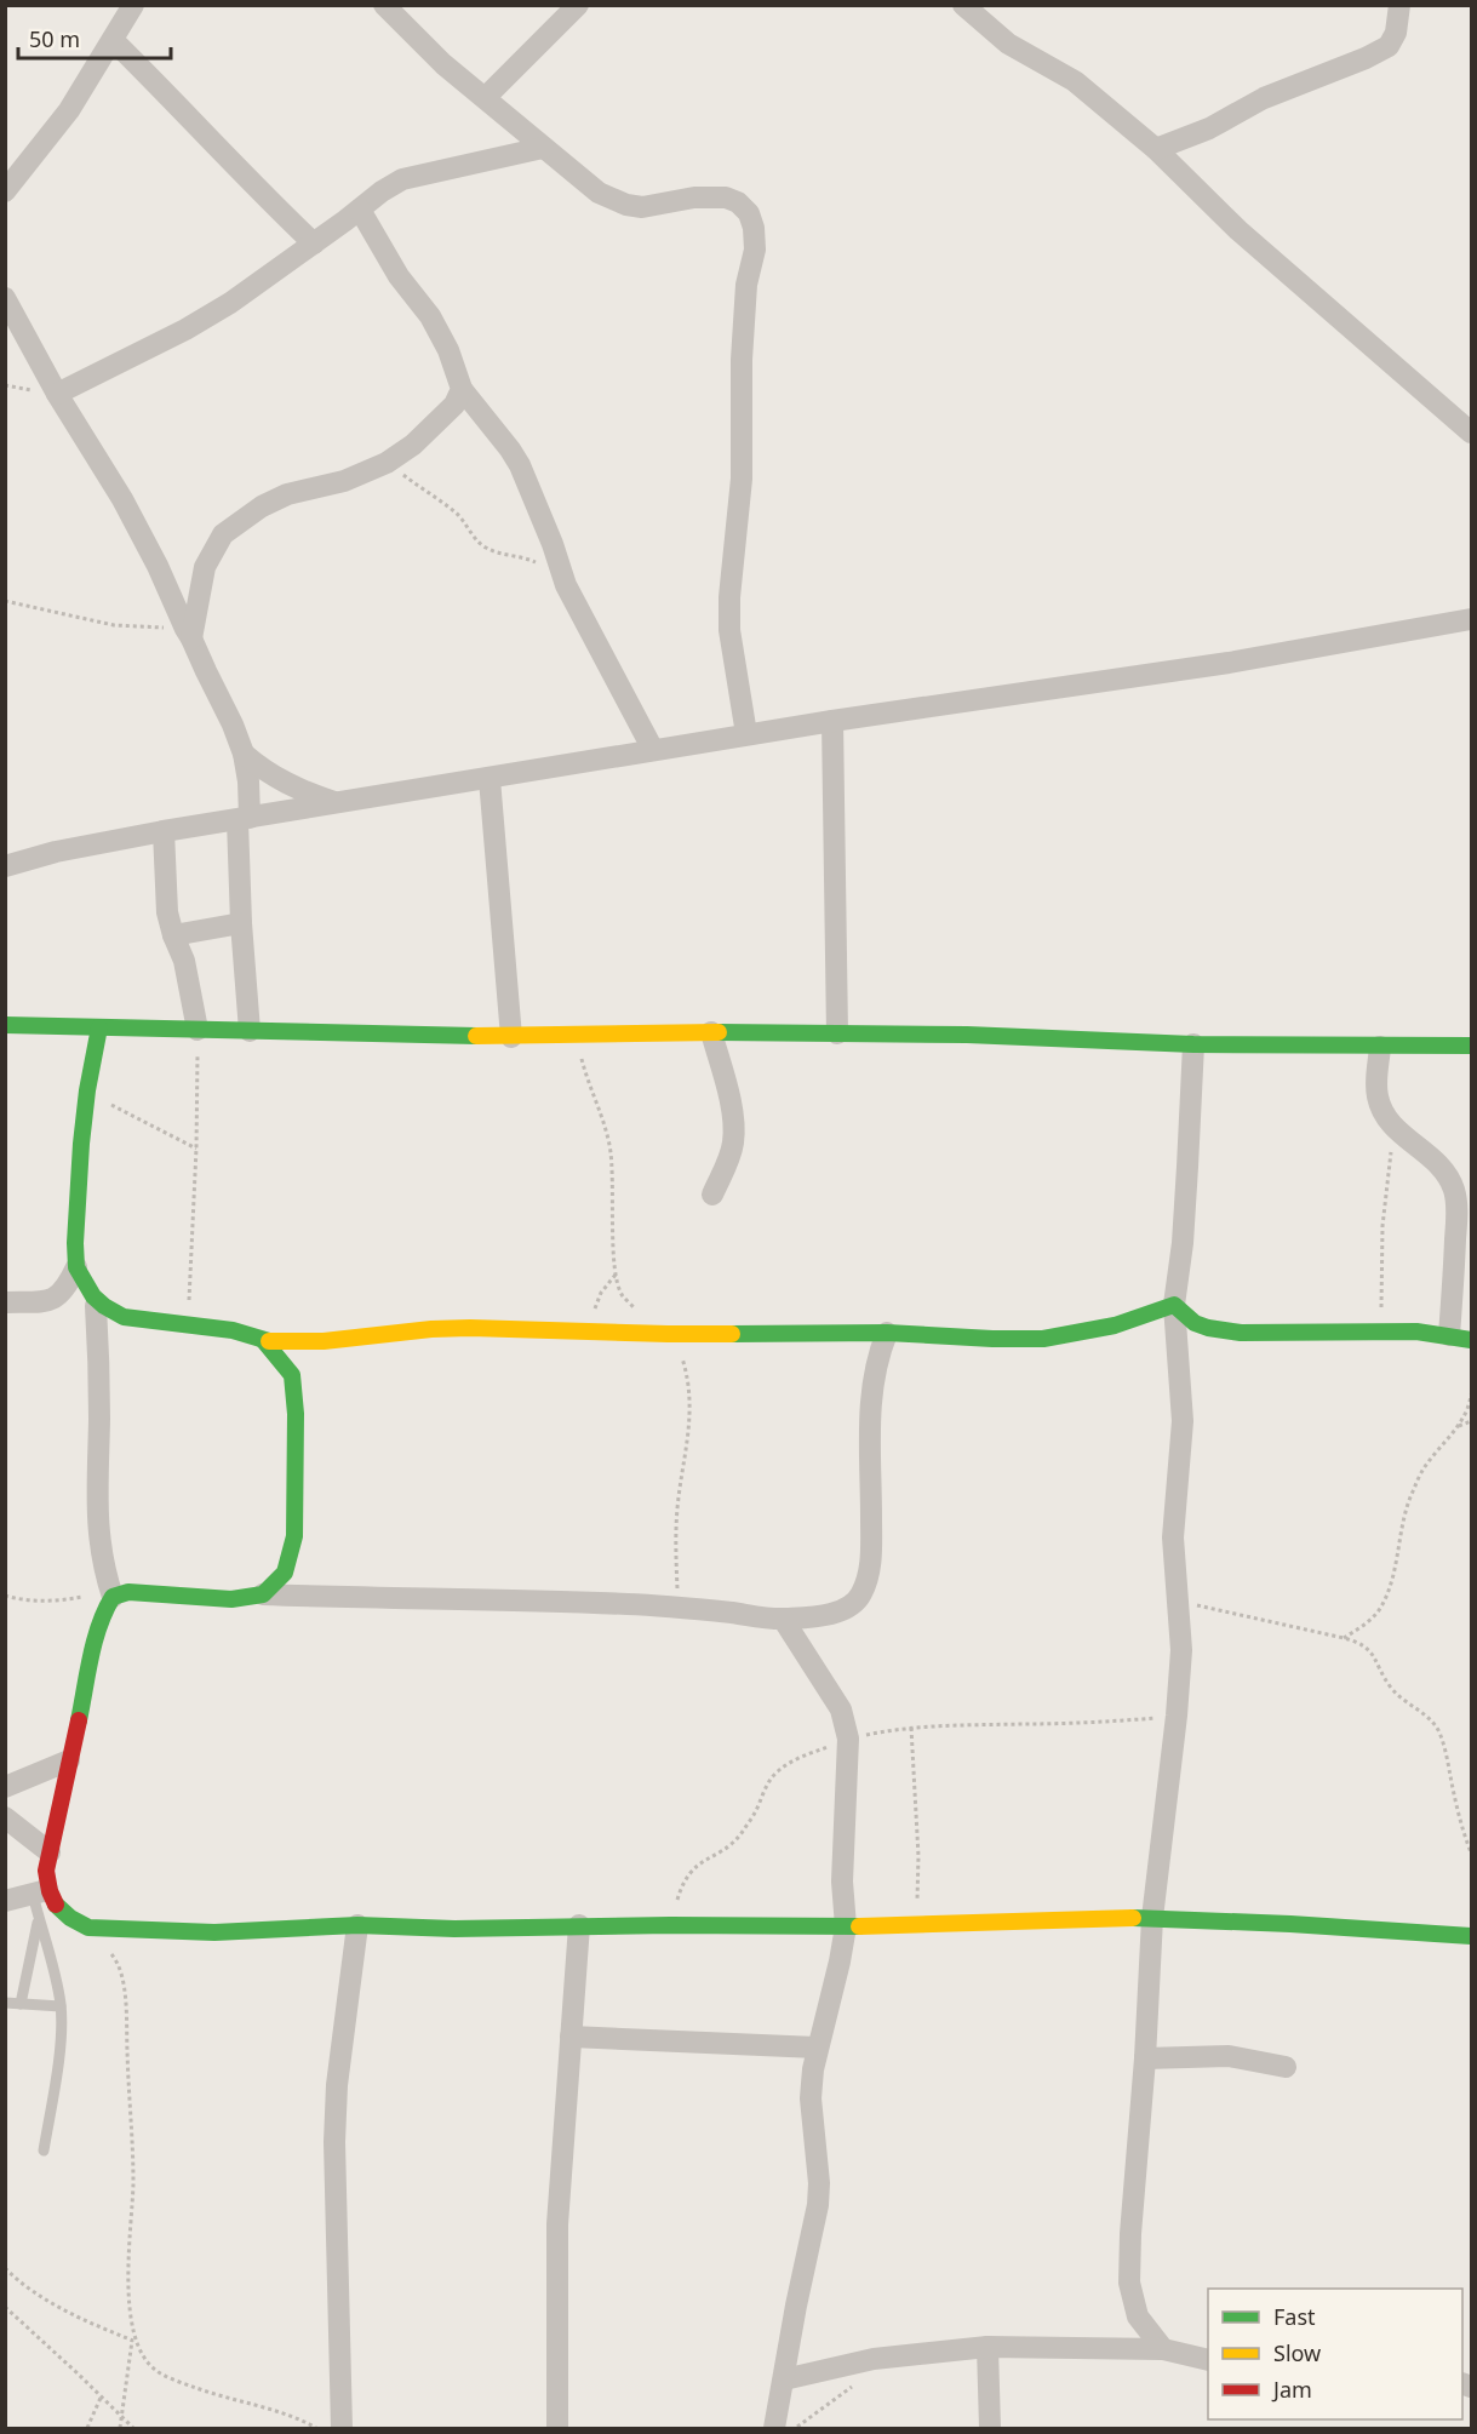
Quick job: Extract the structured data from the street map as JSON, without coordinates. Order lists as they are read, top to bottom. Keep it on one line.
{"legend":["Fast","Slow","Jam"],"scale_bar":"50 m"}
